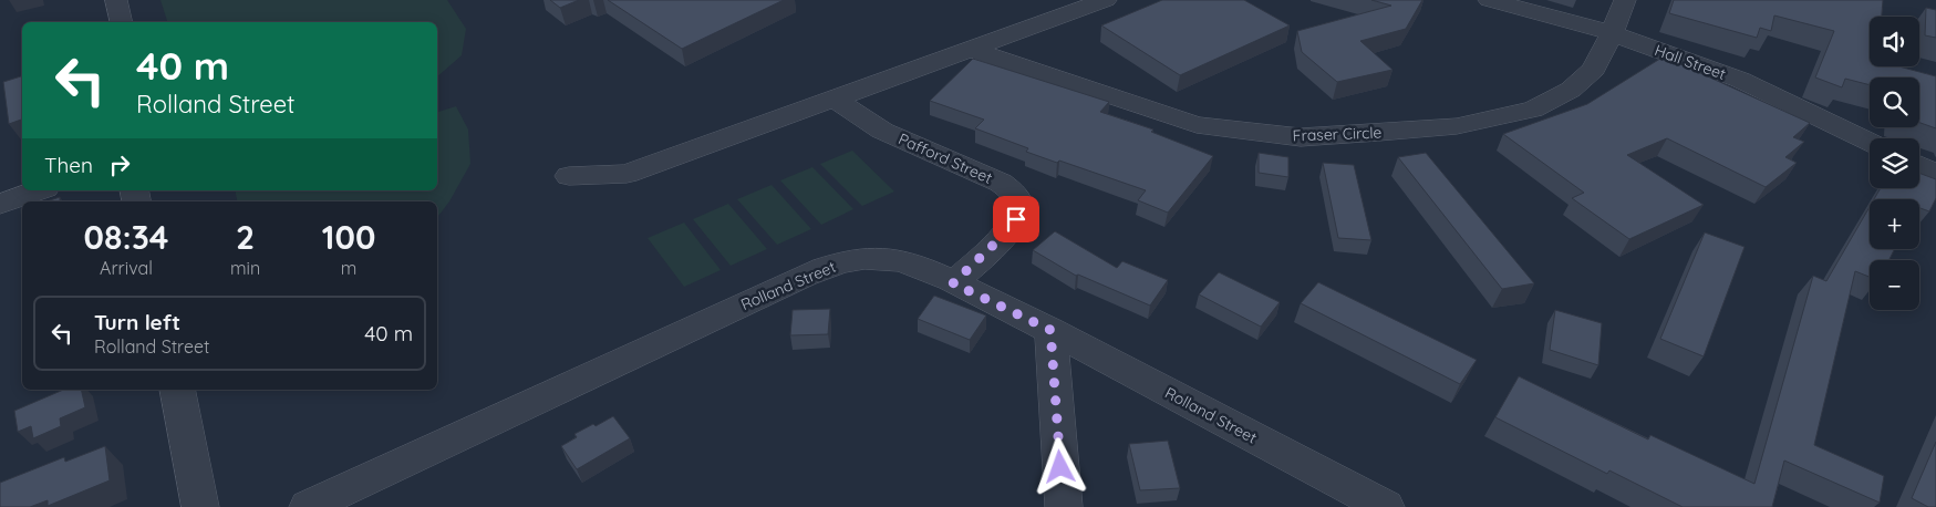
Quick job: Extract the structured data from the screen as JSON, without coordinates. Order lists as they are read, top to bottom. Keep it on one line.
{"streets":{"street":["Hall Street","Fraser Circle","Pafford Street","Rolland Street"]},"crossings":[["Hall Street","Fraser Circle"],["Pafford Street","Rolland Street"]],"page":{"map_buttons":["+","−"],"turn":["40 m","Rolland Street"],"then":"Then","eta":["08:34","Arrival","2","min","100","m"],"list":[{"name":"Turn left","note":"Rolland Street","value":"40 m"}]}}
